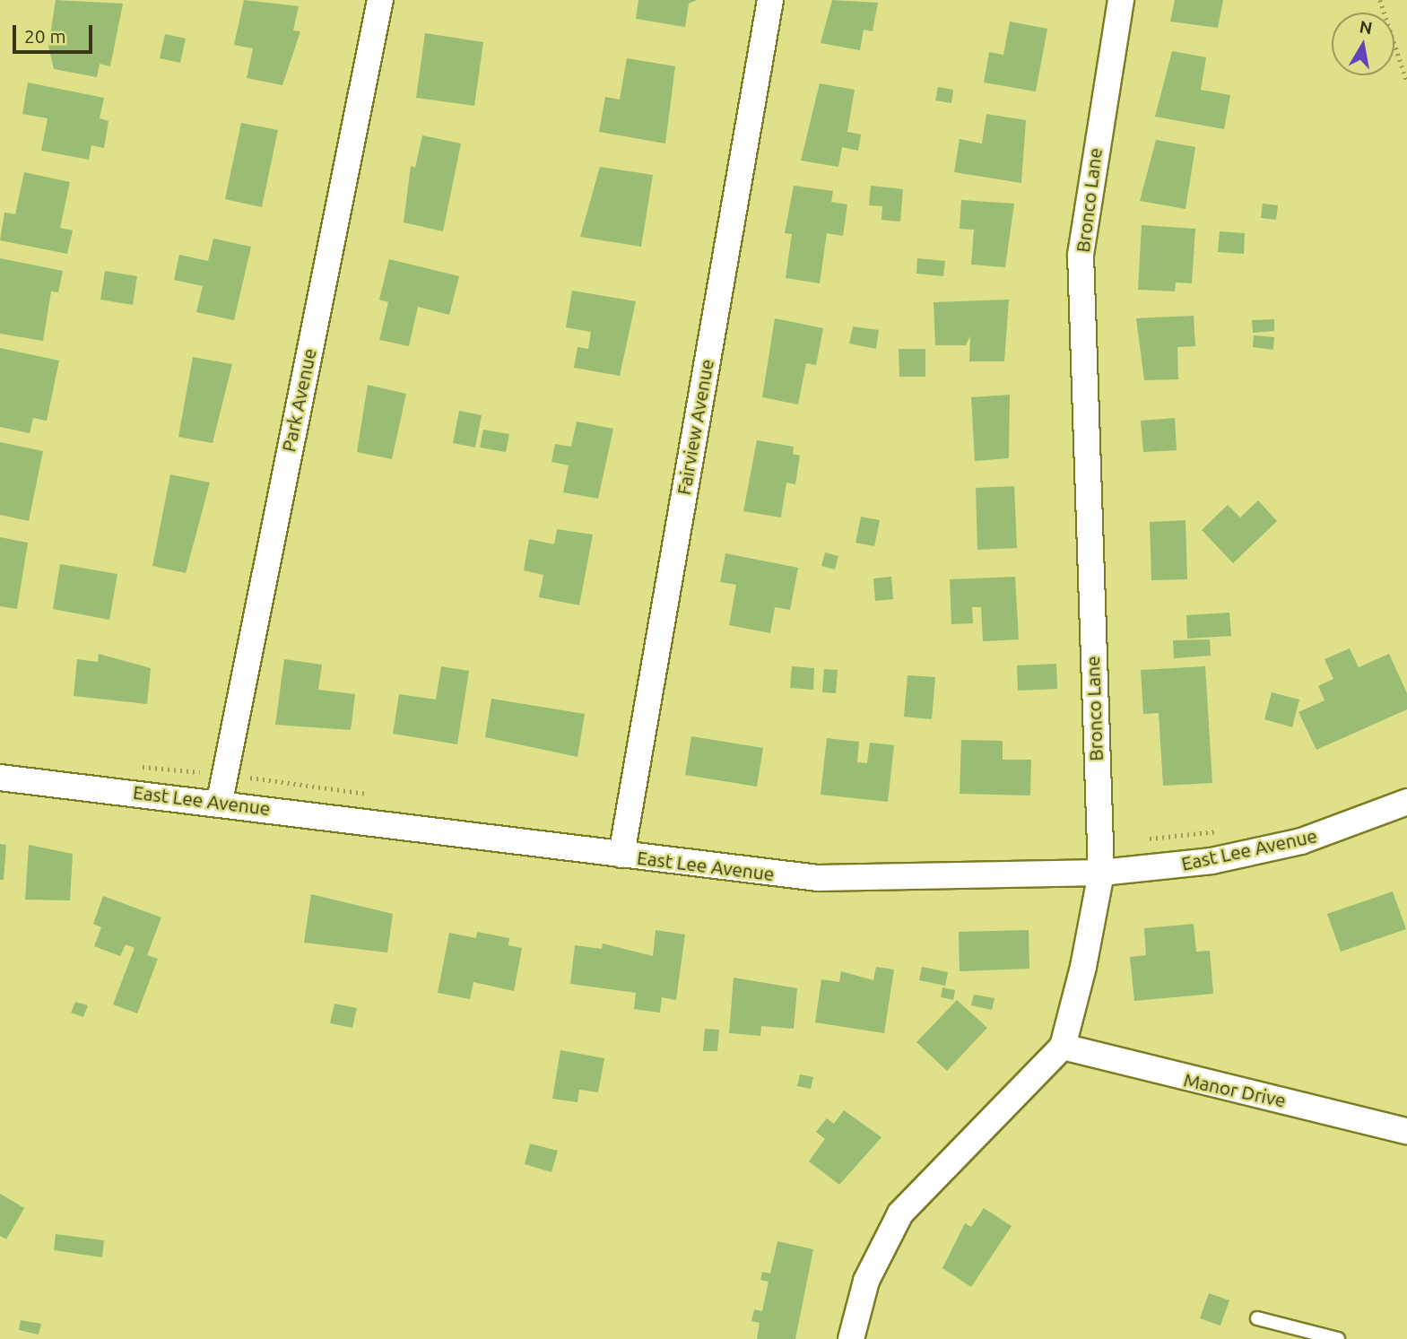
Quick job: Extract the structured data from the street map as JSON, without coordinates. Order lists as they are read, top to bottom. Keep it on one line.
{"streets":{"street":["Bronco Lane","Park Avenue","Fairview Avenue","East Lee Avenue","Manor Drive"]},"crossings":[["Bronco Lane","East Lee Avenue"],["Bronco Lane","Manor Drive"],["Park Avenue","East Lee Avenue"],["Fairview Avenue","East Lee Avenue"]],"scale_bar":"20 m","north":"top"}
